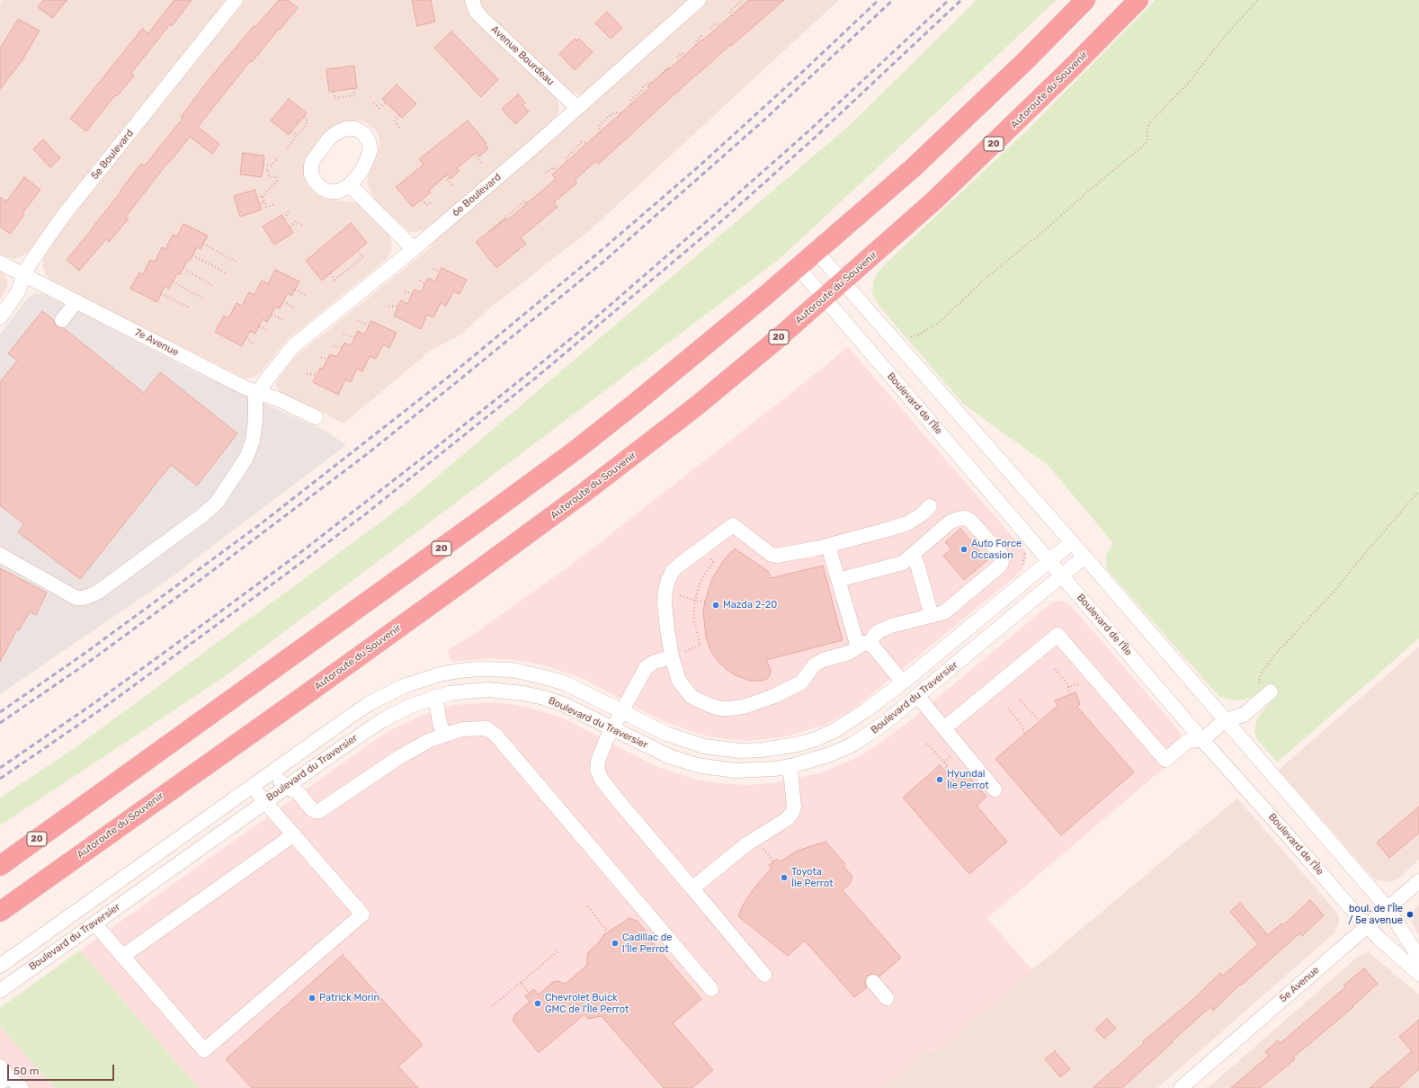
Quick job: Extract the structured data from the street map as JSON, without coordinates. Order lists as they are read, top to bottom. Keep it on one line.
{"streets":{"highway":["Autoroute du Souvenir","20"],"street":["Avenue Bourdeau","5e Boulevard","6e Boulevard","7e Avenue","Boulevard de l'Île","Boulevard du Traversier","5e Avenue"]},"crossings":[["Avenue Bourdeau","6e Boulevard"],["Autoroute du Souvenir","Boulevard de l'Île"],["20","Boulevard de l'Île"],["5e Boulevard","7e Avenue"],["6e Boulevard","7e Avenue"],["Boulevard de l'Île","Boulevard du Traversier"],["Boulevard de l'Île","5e Avenue"]],"places":["Auto Force Occasion","Mazda 2-20","Hyundai Île Perrot","Toyota Île Perrot","boul. de l'Île / 5e avenue","Cadillac de l'Île Perrot","Patrick Morin","Chevrolet Buick GMC de l'Île Perrot"],"scale_bar":"50 m"}
